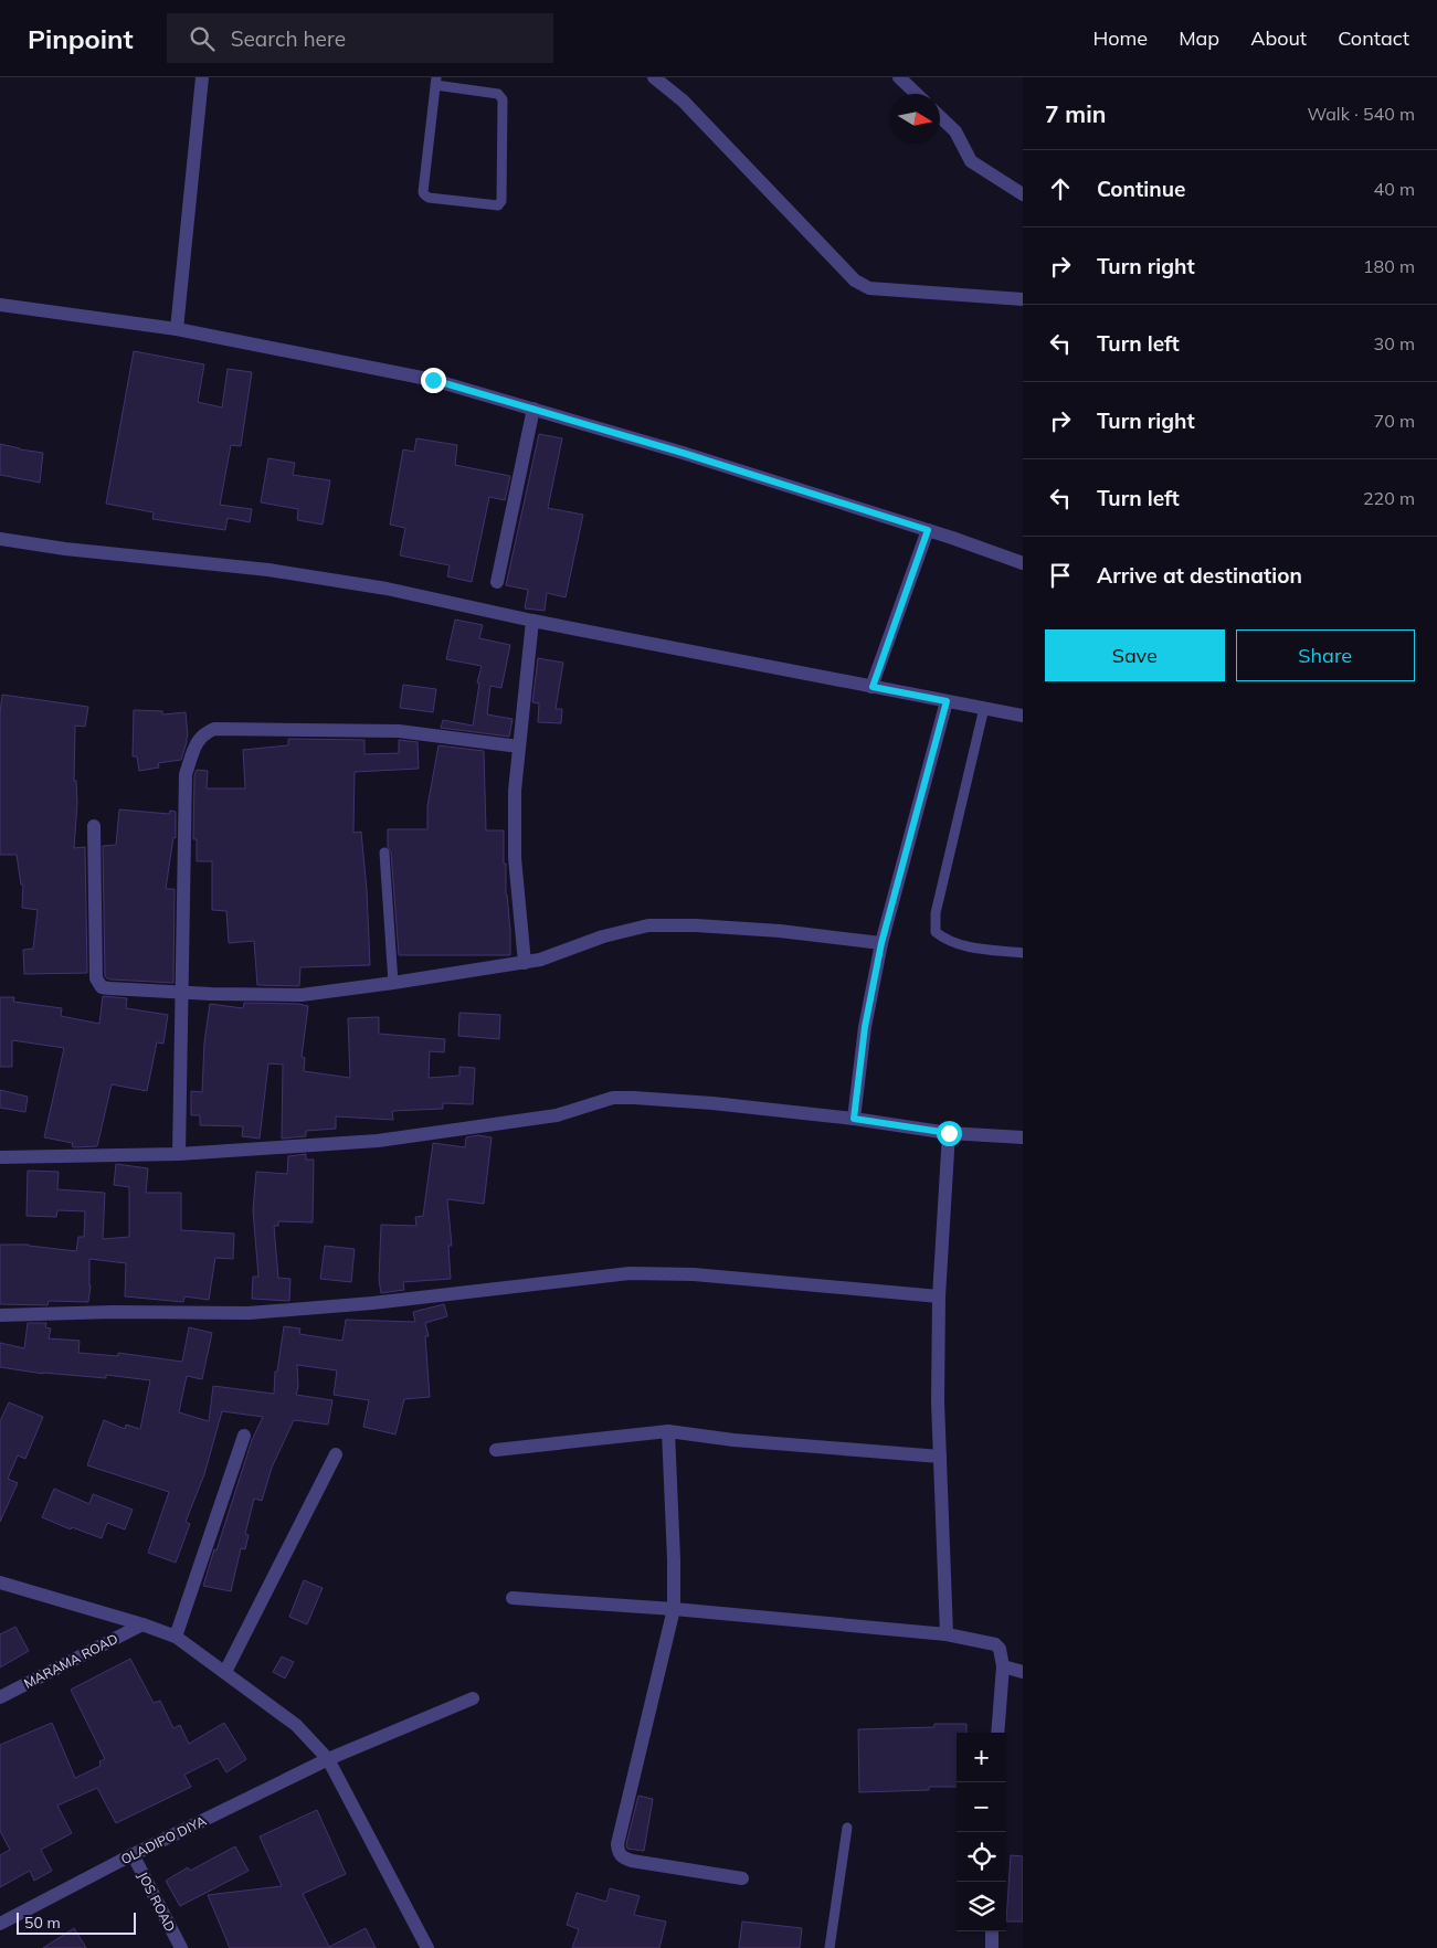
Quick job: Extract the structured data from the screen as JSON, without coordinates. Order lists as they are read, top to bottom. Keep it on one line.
{"streets":{"street":["MARAMA ROAD","OLADIPO DIYA","JOS ROAD"]},"crossings":[["OLADIPO DIYA","JOS ROAD"]],"scale_bar":"50 m","north":"right","page":{"header":"Pinpoint","search":"Search here","nav":["Home","Map","About","Contact"],"heading":["7 min","Walk · 540 m"],"list":[["Continue","40 m"],["Turn right","180 m"],["Turn left","30 m"],["Turn right","70 m"],["Turn left","220 m"],"Arrive at destination"],"buttons":["Save","Share"],"map_buttons":["+","−"],"scale":"50 m"}}
